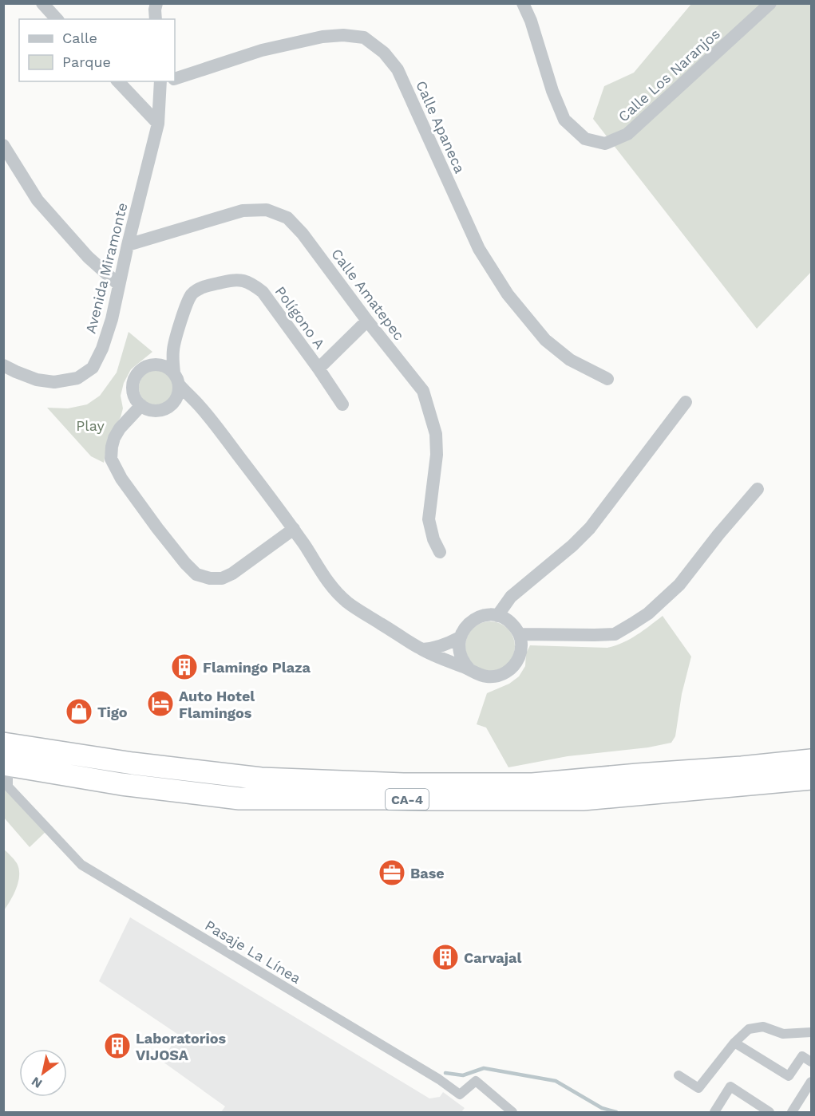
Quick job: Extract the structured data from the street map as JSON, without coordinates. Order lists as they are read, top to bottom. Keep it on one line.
{"streets":{"highway":["CA-4"],"street":["Calle Los Naranjos","Calle Apaneca","Avenida Miramonte","Calle Amatepec","Polígono A","Pasaje La Línea"]},"crossings":[["Avenida Miramonte","Calle Amatepec"],["Calle Amatepec","Polígono A"],["CA-4","Pasaje La Línea"]],"parks":["Play"],"places":{"building":["Flamingo Plaza","Carvajal","Laboratorios VIJOSA"],"hotel":["Auto Hotel Flamingos"],"shop":["Tigo"],"office":["Base"]},"legend":["Calle","Parque"],"north":"bottom left"}
